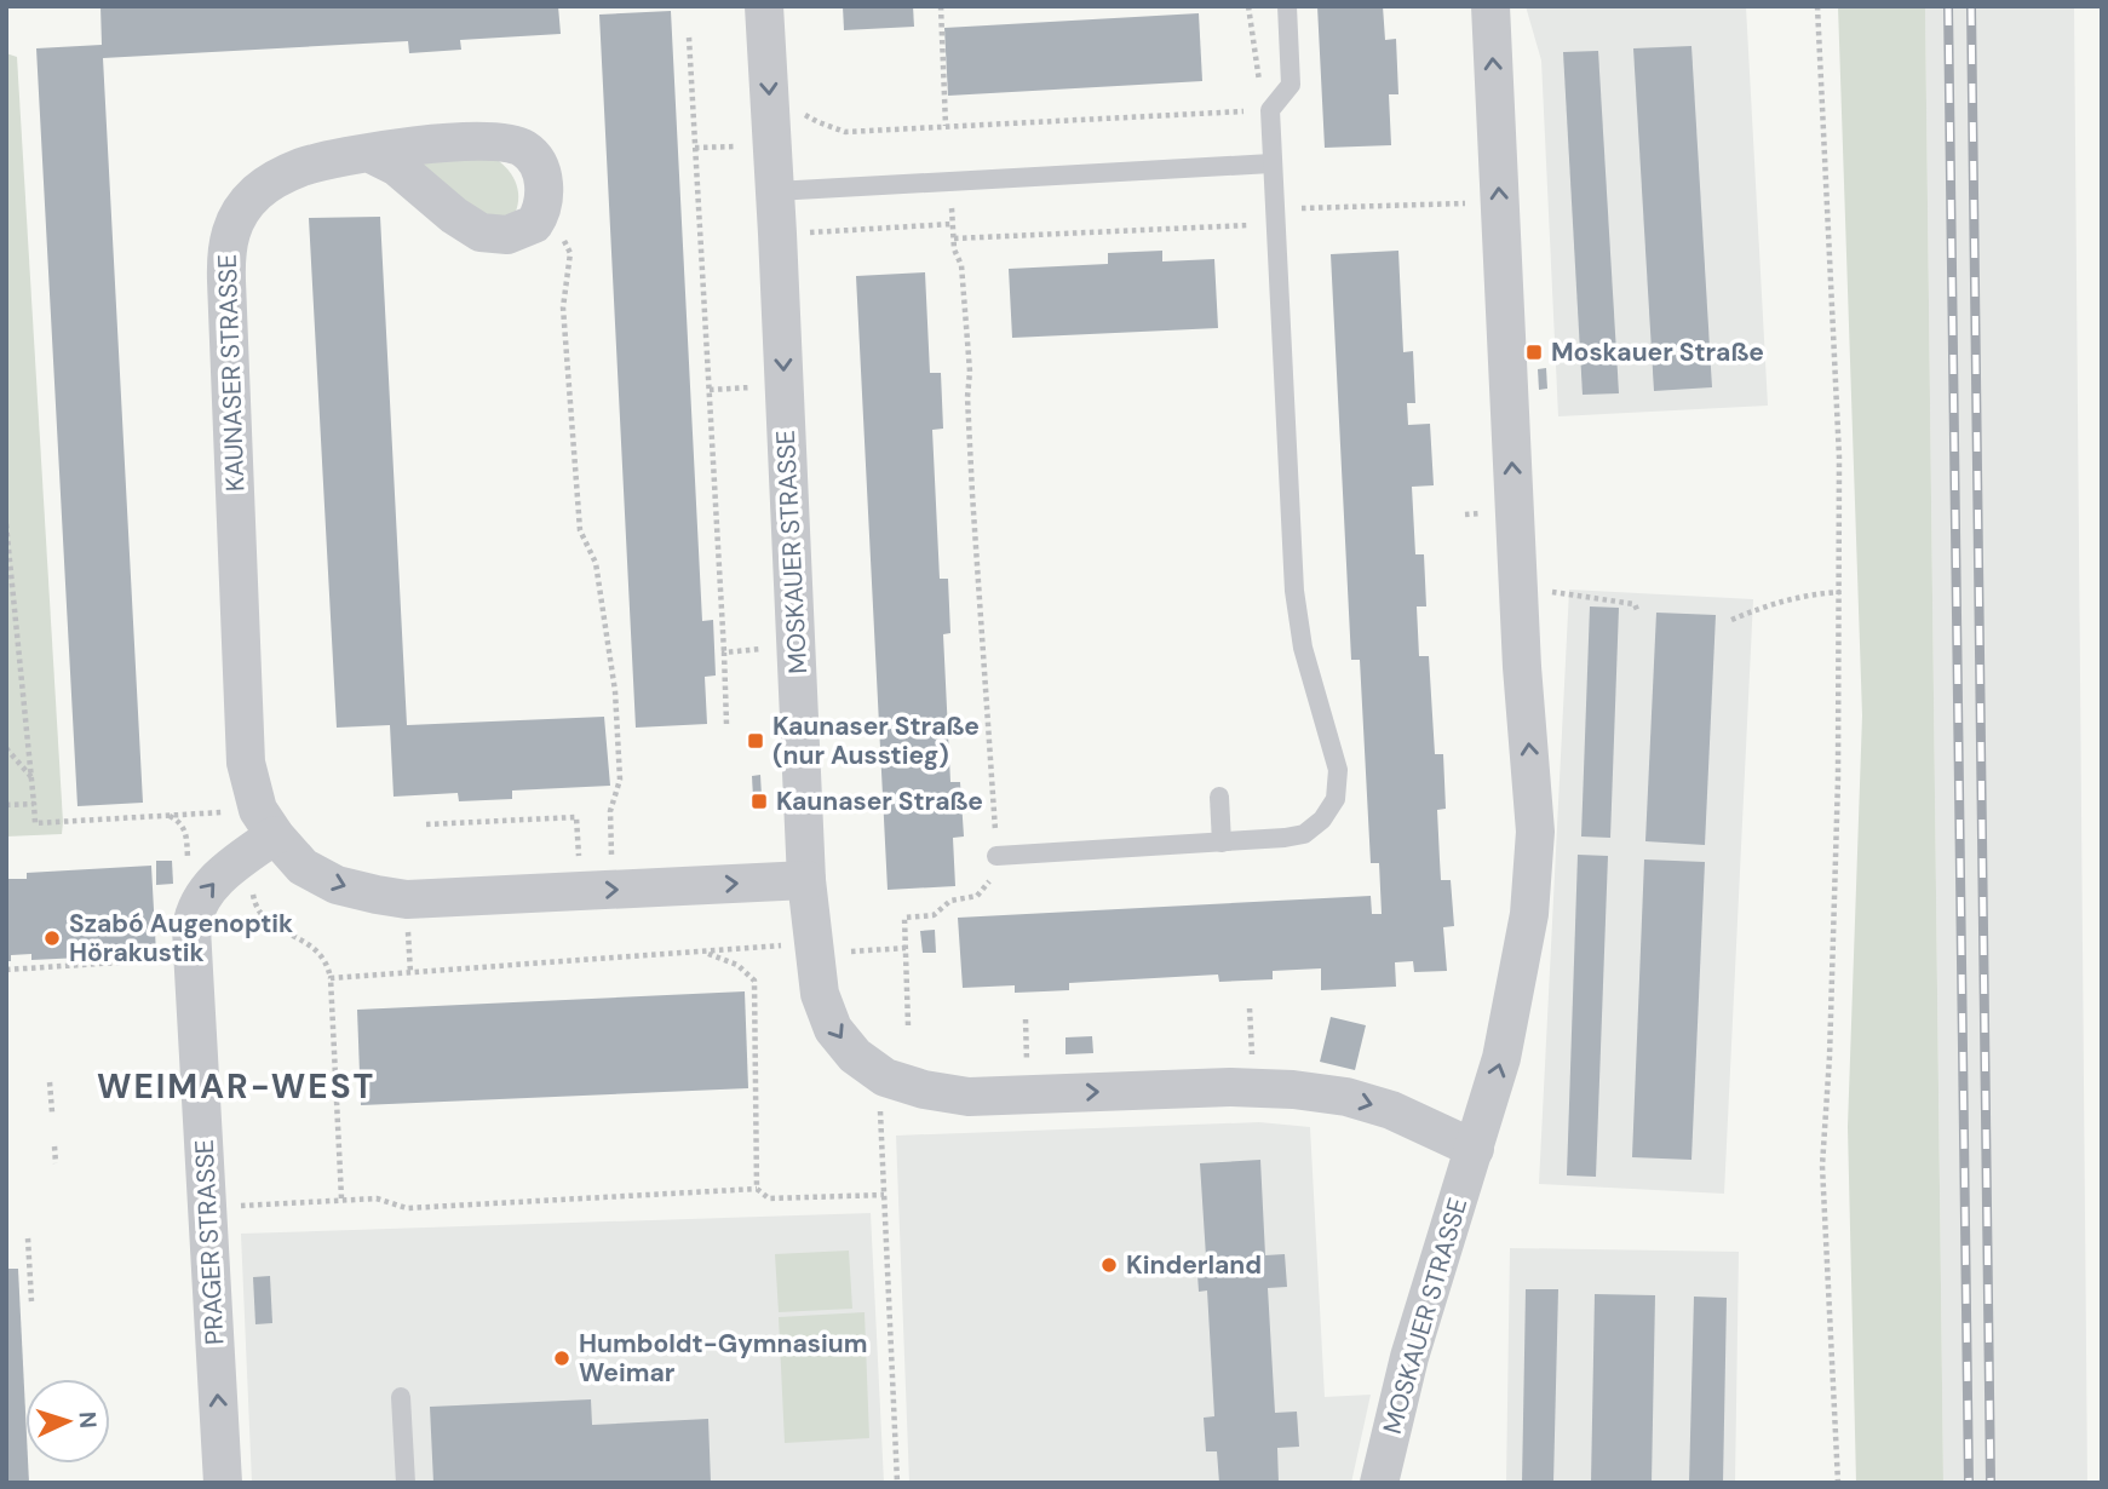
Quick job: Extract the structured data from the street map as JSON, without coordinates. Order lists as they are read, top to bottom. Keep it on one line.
{"streets":{"street":["KAUNASER STRASSE","MOSKAUER STRASSE","PRAGER STRASSE"]},"crossings":[["KAUNASER STRASSE","MOSKAUER STRASSE"],["KAUNASER STRASSE","PRAGER STRASSE"]],"one_way":["KAUNASER STRASSE","PRAGER STRASSE"],"districts":["WEIMAR-WEST"],"places":{"transit":["Moskauer Straße","Kaunaser Straße (nur Ausstieg)","Kaunaser Straße"],"other":["Szabó Augenoptik Hörakustik","Kinderland","Humboldt-Gymnasium Weimar"]},"north":"right"}
